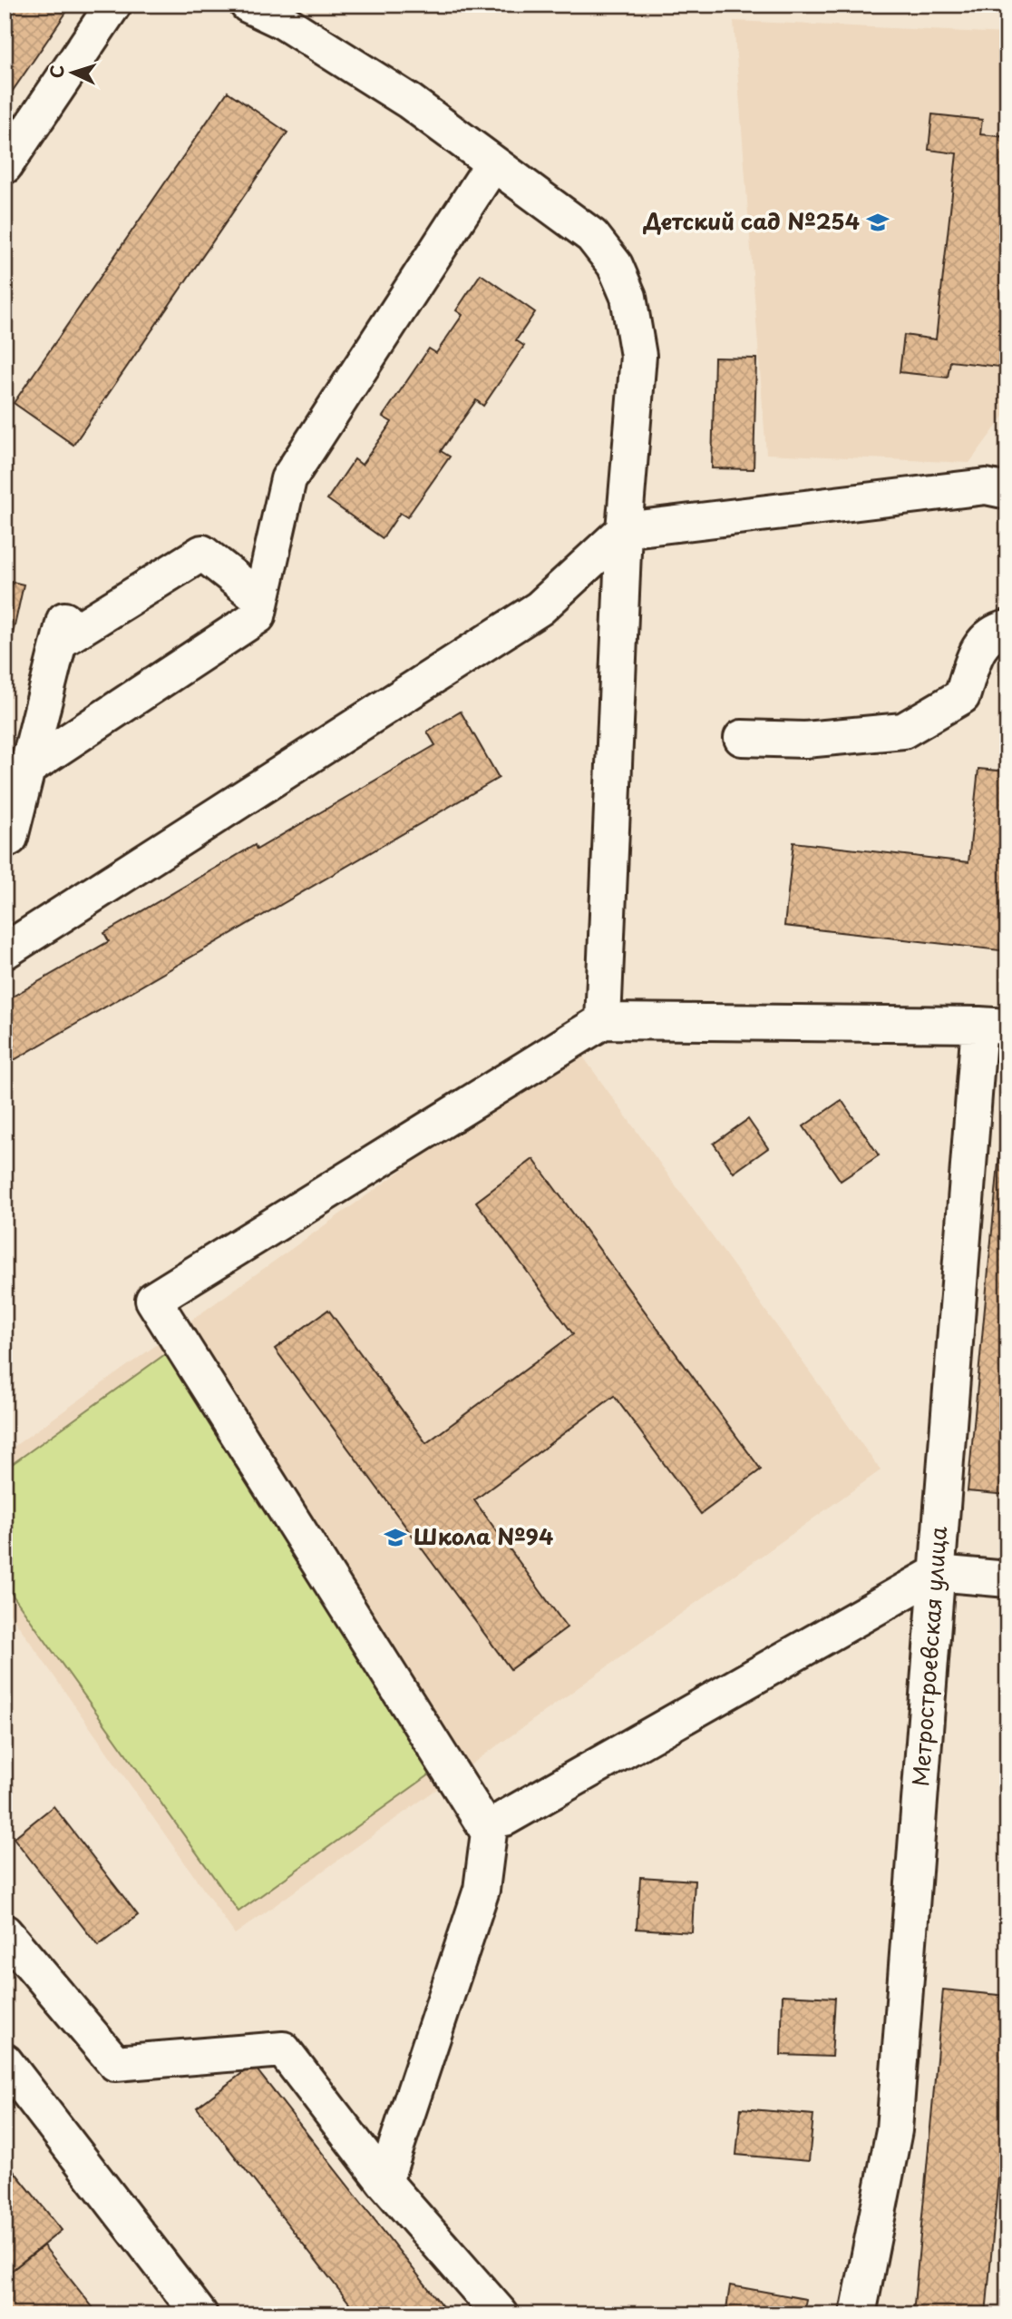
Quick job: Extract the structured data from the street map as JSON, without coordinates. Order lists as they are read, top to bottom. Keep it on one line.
{"streets":{"street":["Метростроевская улица"]},"places":{"school or university":["Детский сад №254","Школа №94"]},"north":"left"}
